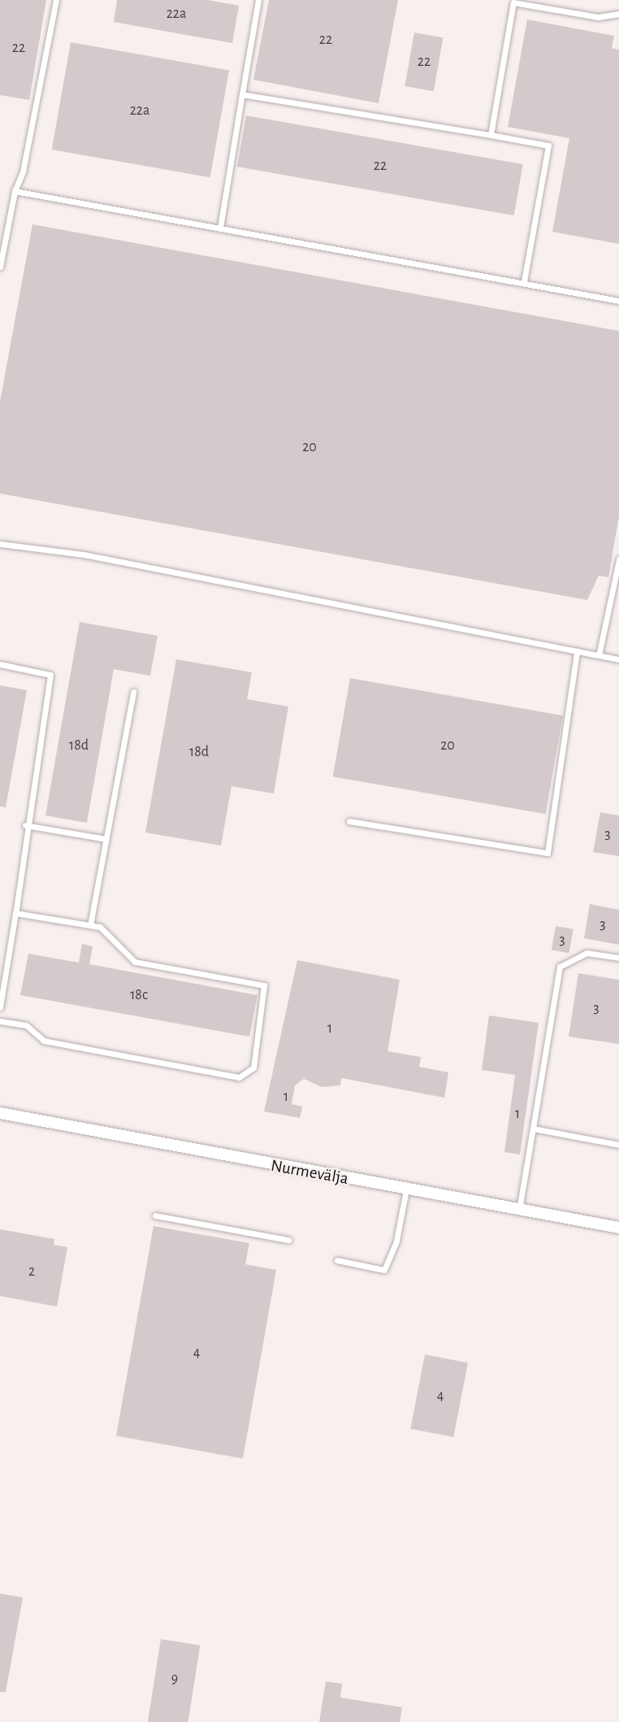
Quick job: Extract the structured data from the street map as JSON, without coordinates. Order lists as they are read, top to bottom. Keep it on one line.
{"streets":{"street":["Nurmevälja"]},"house_numbers":["22a","22","22","22","22a","22","20","18d","20","18d","3","3","3","18c","3","1","1","1","2","4","4","9"]}
